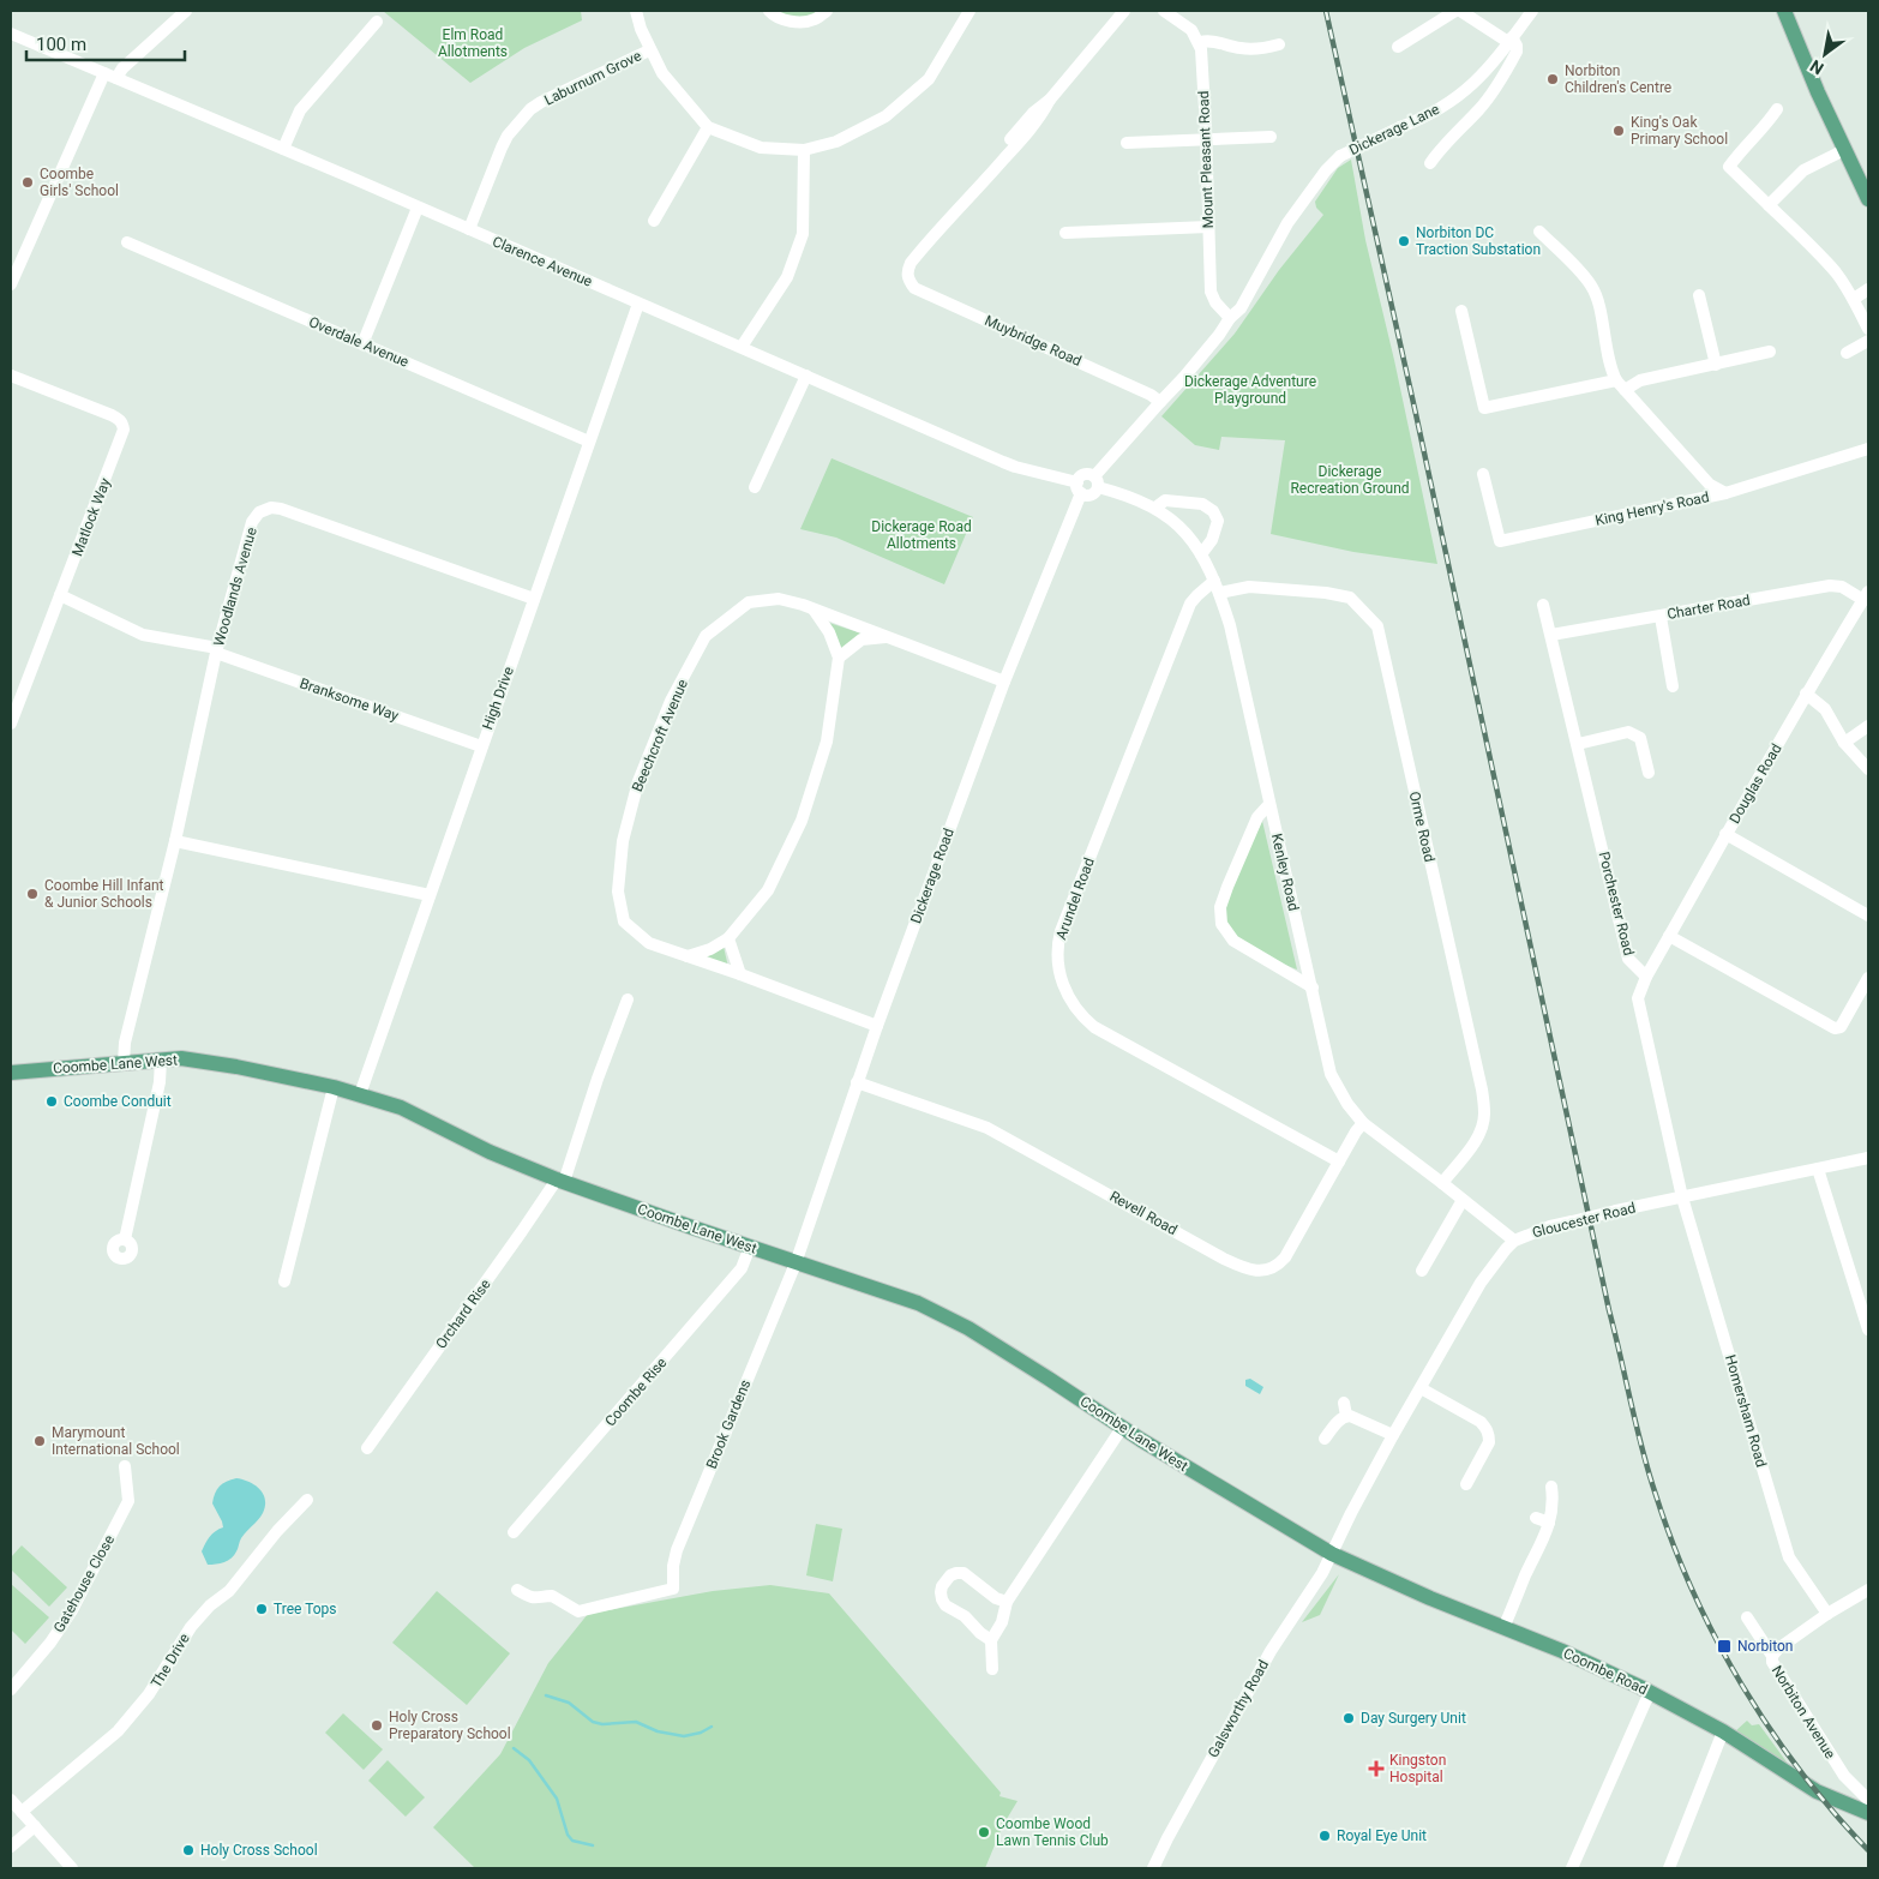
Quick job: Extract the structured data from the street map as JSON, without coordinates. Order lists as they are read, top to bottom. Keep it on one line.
{"streets":{"main road":["Coombe Lane West","Coombe Road"],"street":["Laburnum Grove","Dickerage Lane","Mount Pleasant Road","Clarence Avenue","Muybridge Road","Overdale Avenue","King Henry's Road","Matlock Way","Woodlands Avenue","Charter Road","High Drive","Branksome Way","Beechcroft Avenue","Douglas Road","Orme Road","Kenley Road","Dickerage Road","Arundel Road","Porchester Road","Revell Road","Gloucester Road","Orchard Rise","Coombe Rise","Homersham Road","Brook Gardens","Gatehouse Close","The Drive","Galsworthy Road","Norbiton Avenue"]},"crossings":[["Laburnum Grove","Clarence Avenue"],["Dickerage Lane","Mount Pleasant Road"],["Clarence Avenue","High Drive"],["Clarence Avenue","Kenley Road"],["Clarence Avenue","Dickerage Road"],["Overdale Avenue","High Drive"],["Matlock Way","Branksome Way"],["Woodlands Avenue","High Drive"],["Woodlands Avenue","Branksome Way"],["Woodlands Avenue","Coombe Lane West"],["Charter Road","Douglas Road"],["Charter Road","Porchester Road"],["High Drive","Branksome Way"],["High Drive","Coombe Lane West"],["Beechcroft Avenue","Dickerage Road"],["Douglas Road","Porchester Road"],["Orme Road","Kenley Road"],["Kenley Road","Dickerage Road"],["Kenley Road","Arundel Road"],["Kenley Road","Revell Road"],["Kenley Road","Gloucester Road"],["Dickerage Road","Coombe Lane West"],["Dickerage Road","Revell Road"],["Dickerage Road","Brook Gardens"],["Arundel Road","Revell Road"],["Coombe Lane West","Gloucester Road"],["Coombe Lane West","Orchard Rise"],["Coombe Lane West","Coombe Rise"],["Coombe Lane West","Brook Gardens"],["Coombe Lane West","Coombe Road"],["Coombe Lane West","Galsworthy Road"],["Gloucester Road","Homersham Road"],["Gloucester Road","Coombe Road"],["Gloucester Road","Galsworthy Road"],["Homersham Road","Norbiton Avenue"],["Coombe Road","Galsworthy Road"]],"parks":["Elm Road Allotments","Dickerage Adventure Playground","Dickerage Recreation Ground","Dickerage Road Allotments"],"places":{"other":["Norbiton Children's Centre","King's Oak Primary School","Coombe Girls' School","Norbiton DC Traction Substation","Coombe Hill Infant & Junior Schools","Coombe Conduit","Marymount International School","Tree Tops","Day Surgery Unit","Holy Cross Preparatory School","Coombe Wood Lawn Tennis Club","Royal Eye Unit","Holy Cross School"],"transit":["Norbiton"],"health":["Kingston Hospital"]},"scale_bar":"100 m","north":"bottom left"}
